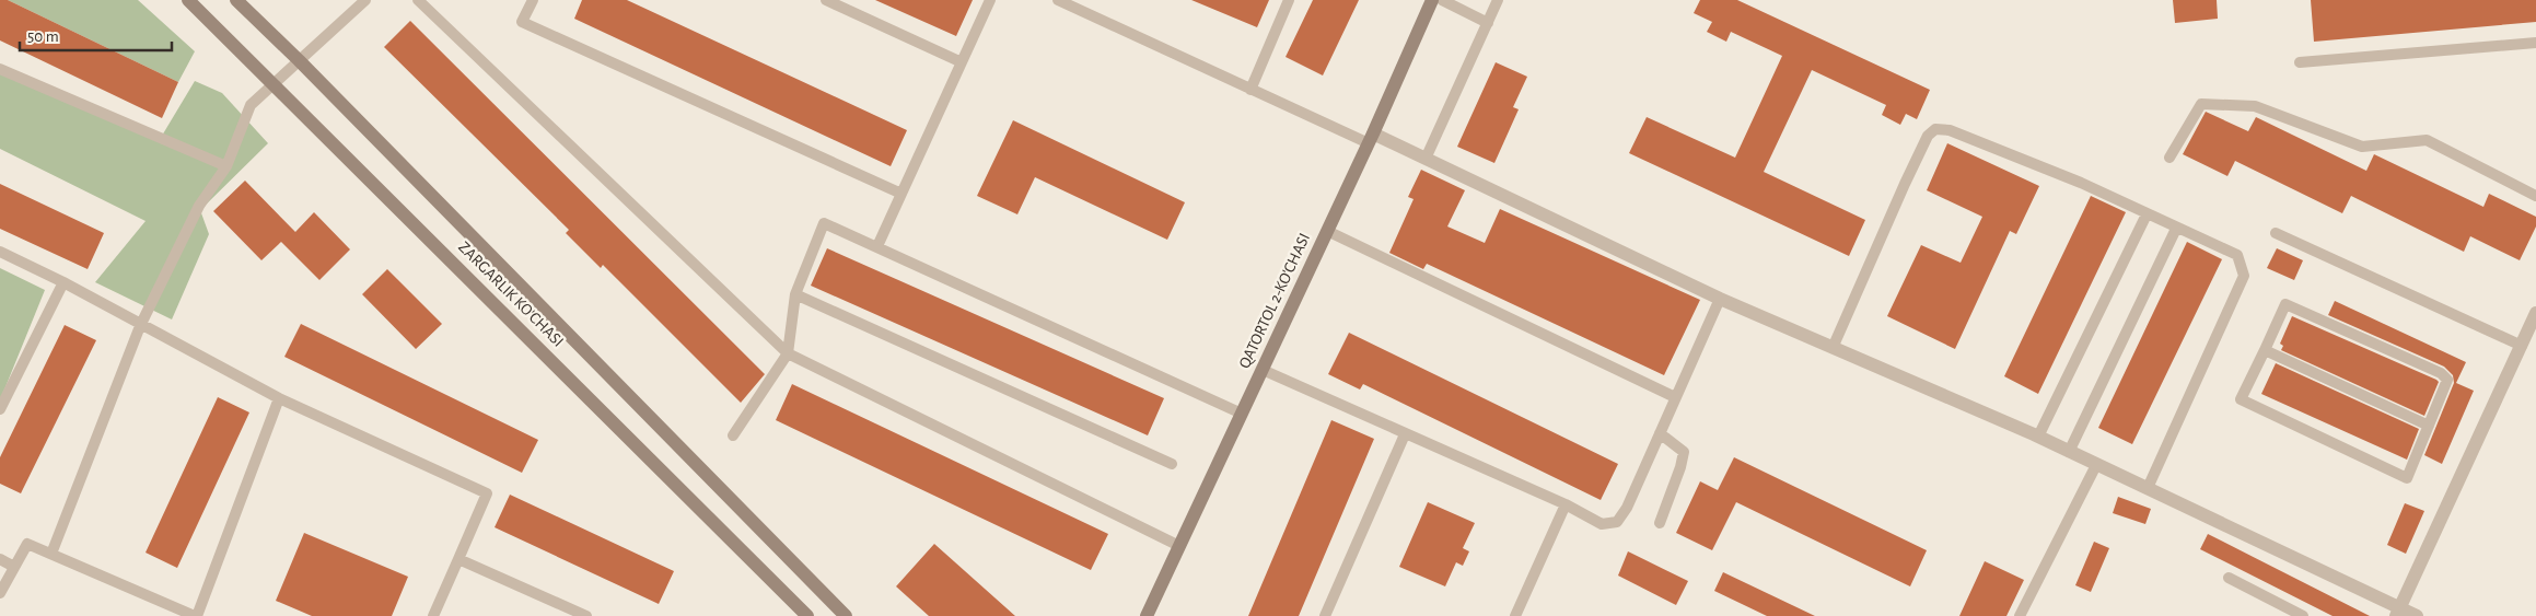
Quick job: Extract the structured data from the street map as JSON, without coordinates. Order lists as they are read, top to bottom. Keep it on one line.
{"streets":{"main road":["ZARGARLIK KO'CHASI","QATORTOL 2-KO'CHASI"]},"scale_bar":"50 m"}
